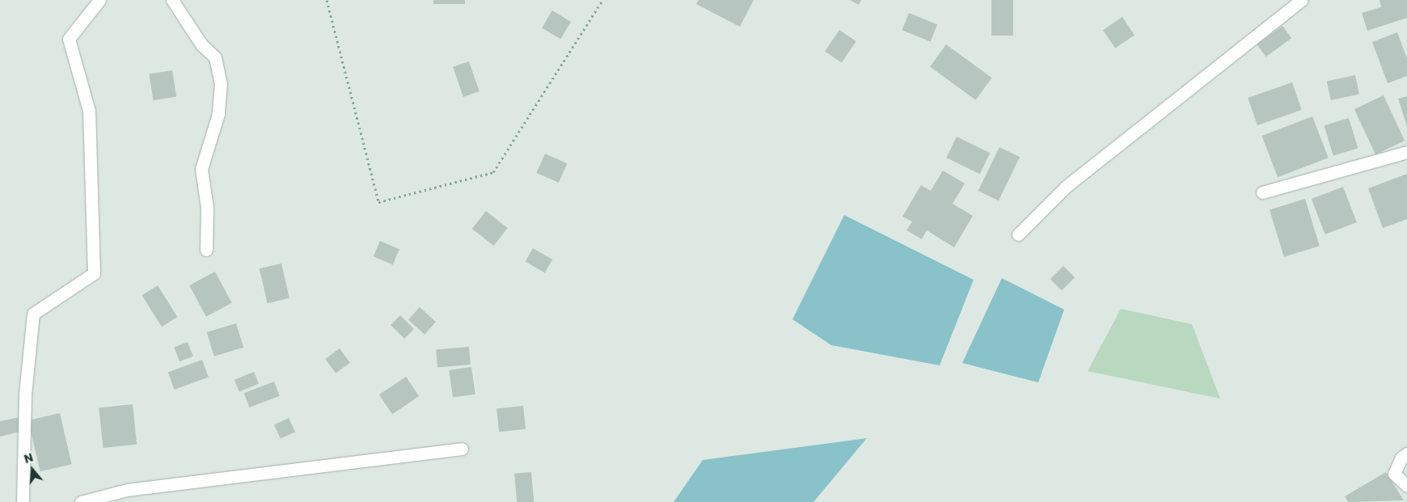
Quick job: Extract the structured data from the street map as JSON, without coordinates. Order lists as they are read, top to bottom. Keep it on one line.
{"north":"top"}
